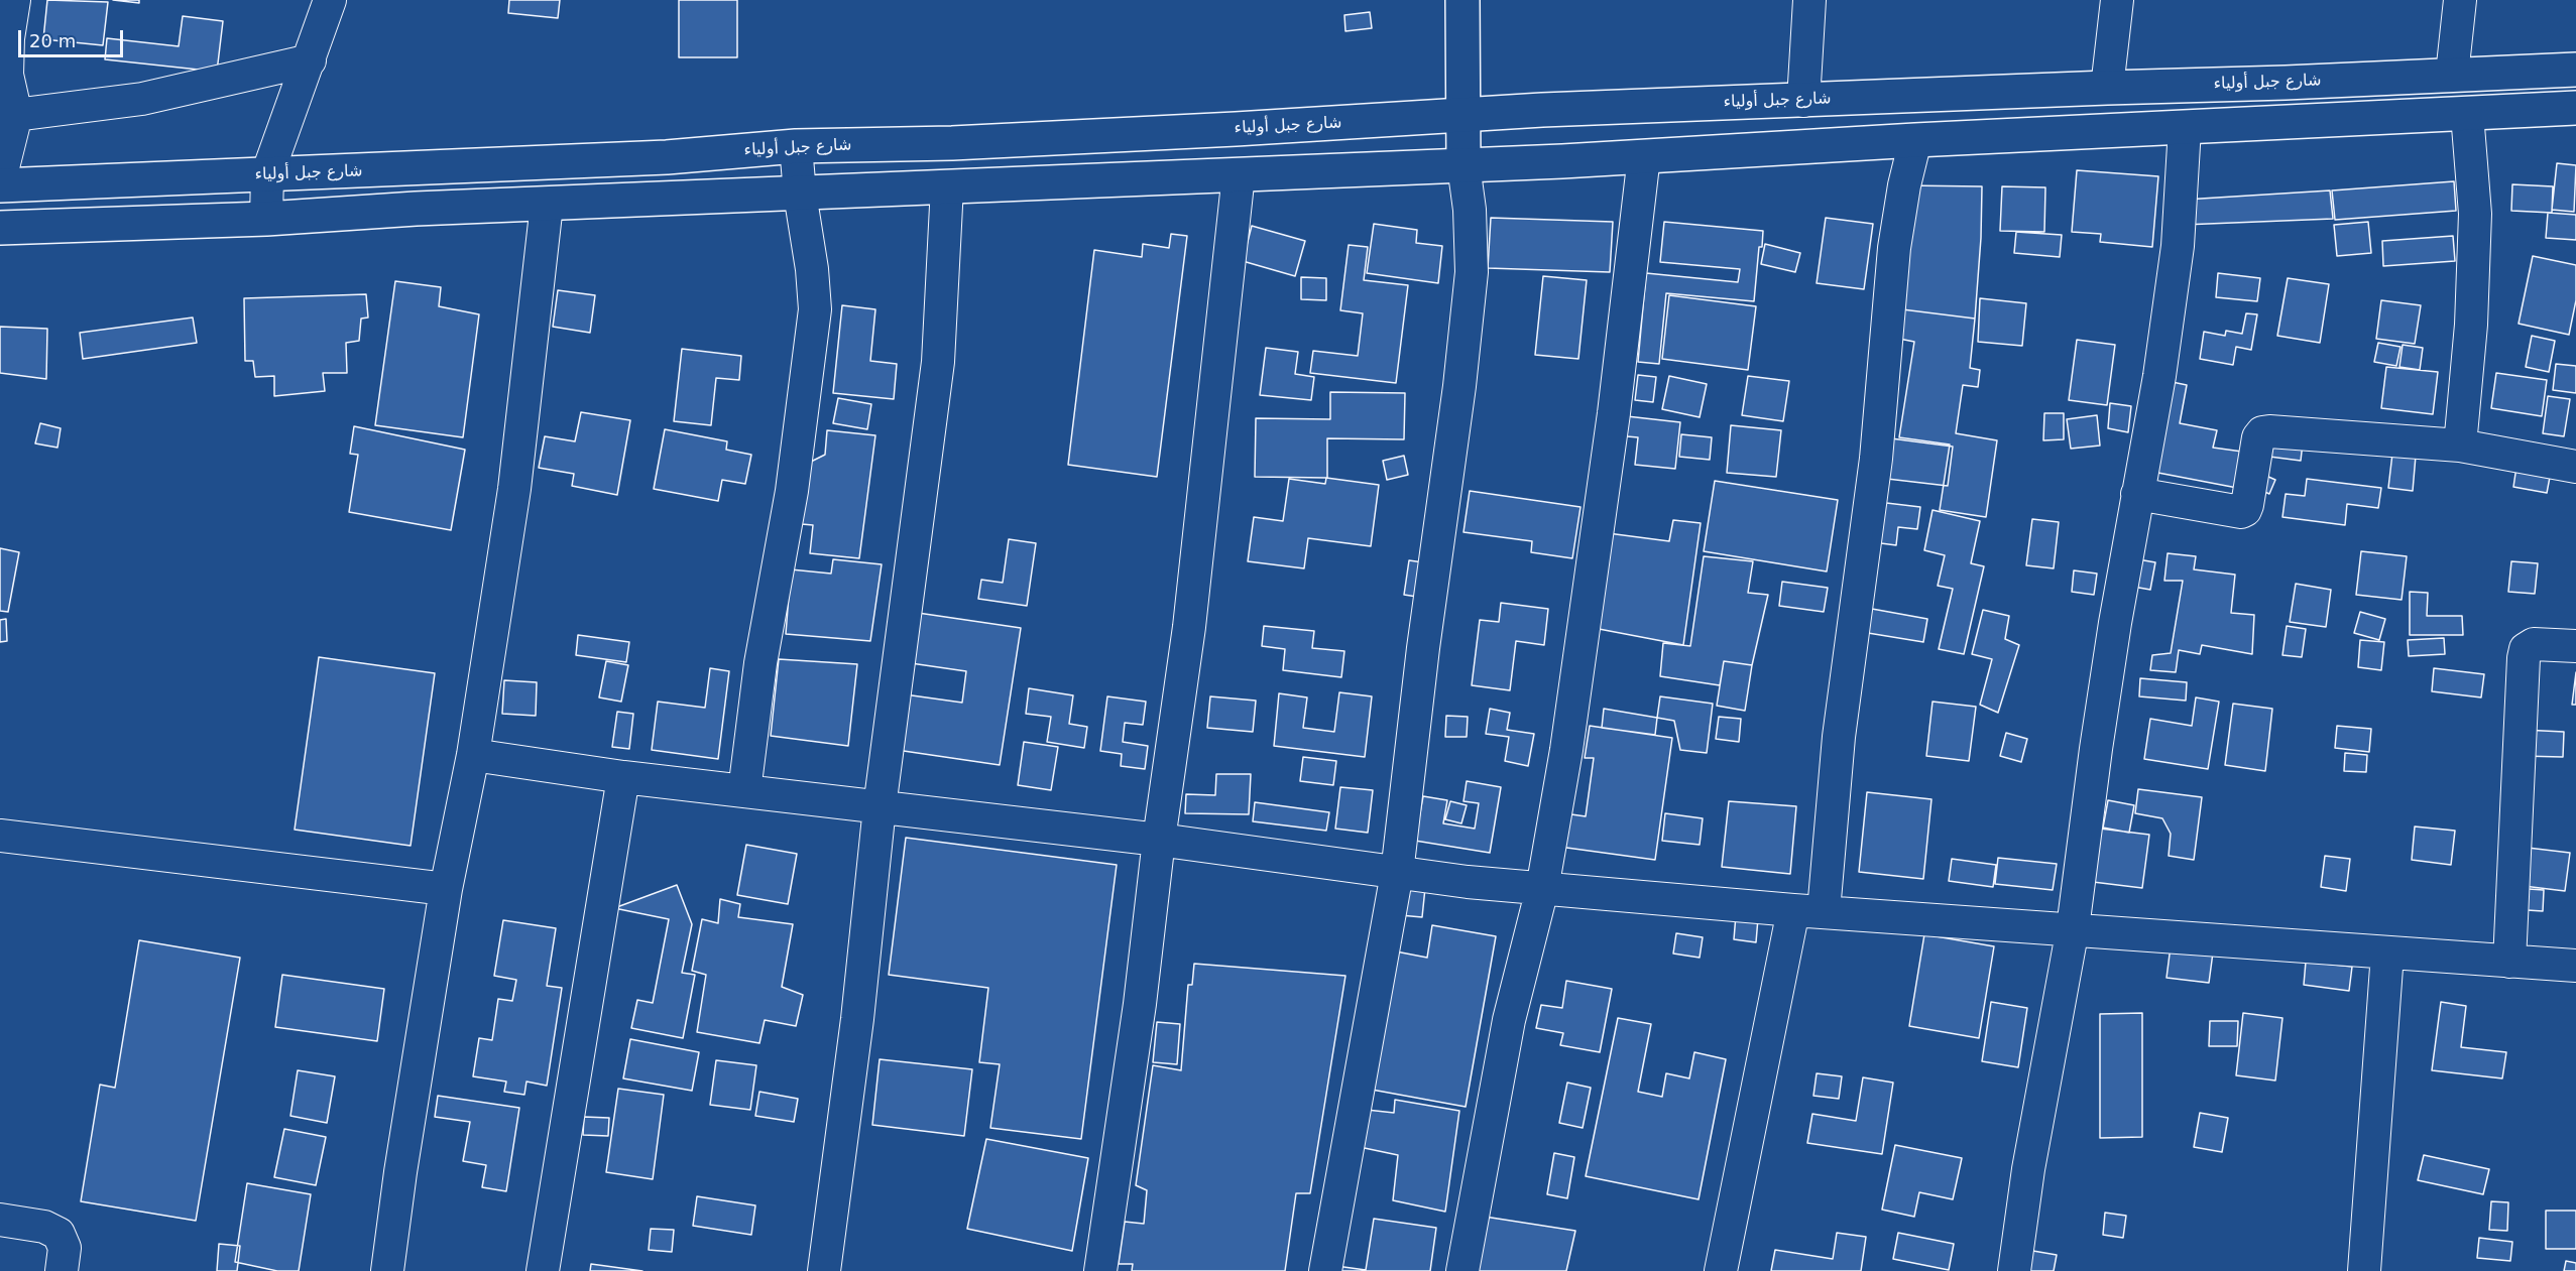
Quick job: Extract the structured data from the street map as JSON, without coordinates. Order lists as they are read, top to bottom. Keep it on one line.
{"streets":{"main road":["شارع جبل أولياء"]},"scale_bar":"20 m"}
